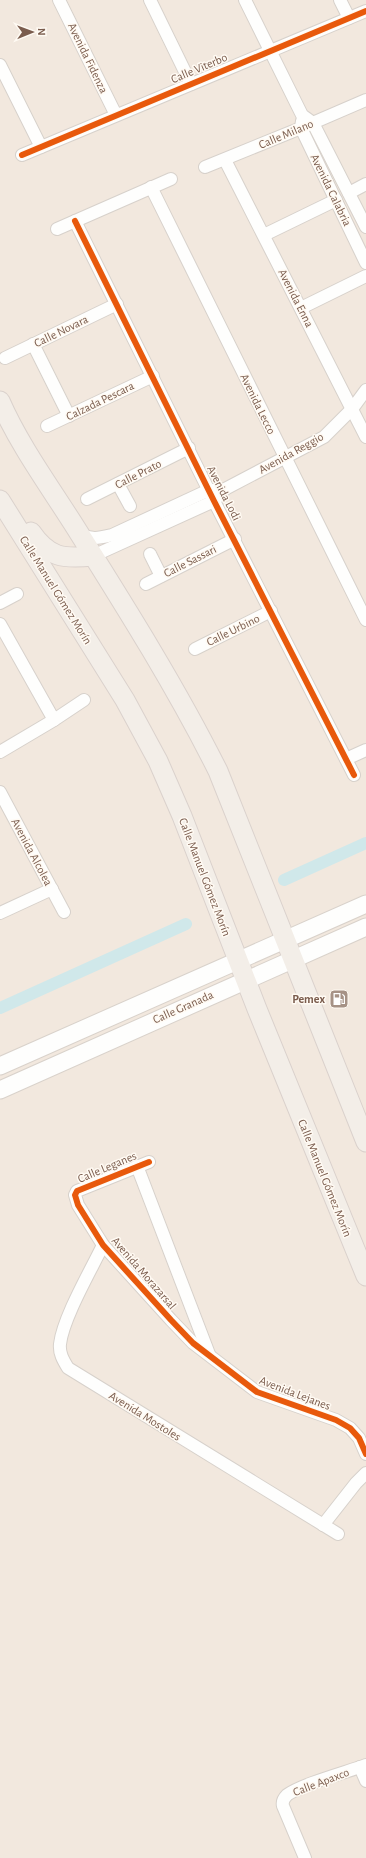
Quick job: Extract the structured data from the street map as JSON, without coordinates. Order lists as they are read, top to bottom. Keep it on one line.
{"streets":{"main road":["Calle Manuel Gómez Morín","Calle Granada"],"street":["Avenida Fidenza","Calle Viterbo","Calle Milano","Avenida Calabria","Avenida Enna","Calle Novara","Calzada Pescara","Avenida Lecco","Avenida Reggio","Calle Prato","Avenida Lodi","Calle Sassari","Calle Urbino","Avenida Alcolea","Calle Leganes","Avenida Morazarsal","Avenida Lejanes","Avenida Mostoles","Calle Apaxco"]},"crossings":[["Avenida Fidenza","Calle Viterbo"],["Calle Viterbo","Avenida Calabria"],["Calle Milano","Avenida Calabria"],["Calle Milano","Avenida Enna"],["Avenida Enna","Avenida Reggio"],["Calle Novara","Avenida Lodi"],["Calzada Pescara","Avenida Lodi"],["Avenida Lecco","Avenida Reggio"],["Avenida Reggio","Avenida Lodi"],["Calle Prato","Avenida Lodi"],["Avenida Lodi","Calle Sassari"],["Avenida Lodi","Calle Urbino"],["Calle Manuel Gómez Morín","Calle Granada"],["Calle Leganes","Avenida Morazarsal"],["Calle Leganes","Avenida Lejanes"],["Avenida Morazarsal","Avenida Lejanes"],["Avenida Morazarsal","Avenida Mostoles"]],"places":{"fuel station":["Pemex"]},"north":"right"}
